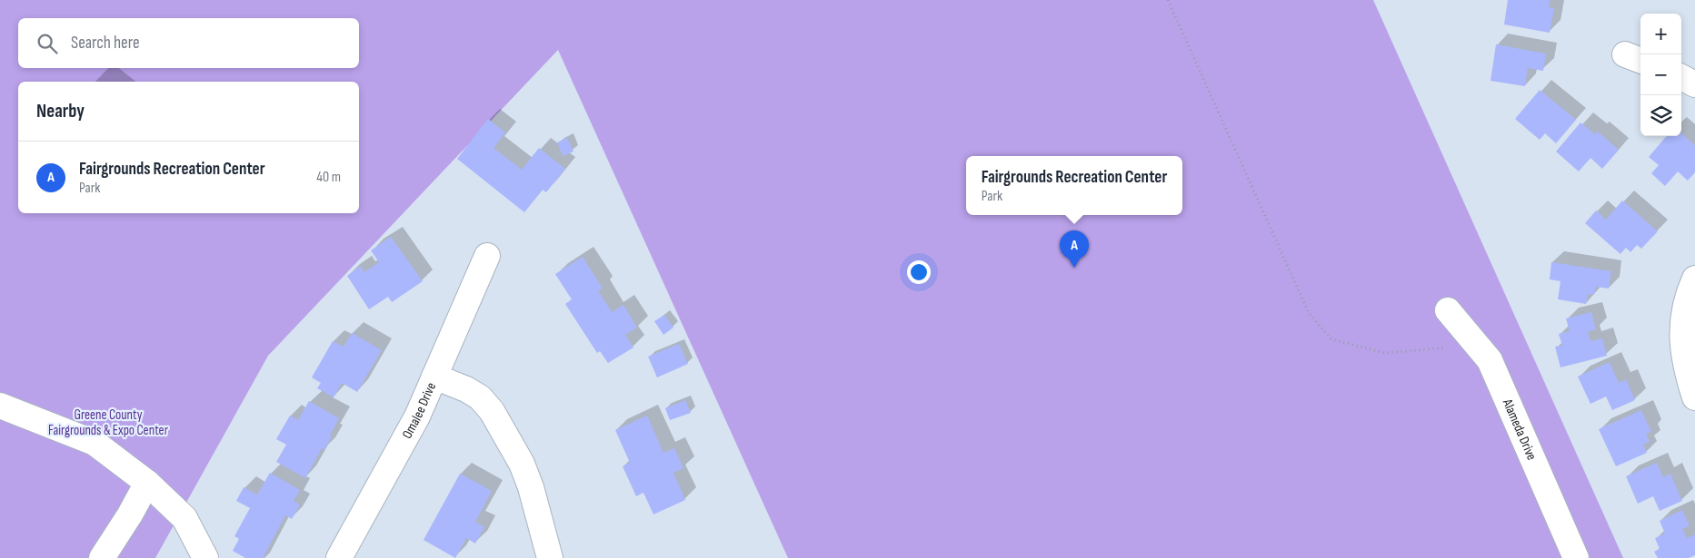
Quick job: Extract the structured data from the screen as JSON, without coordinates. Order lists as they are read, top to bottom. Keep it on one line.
{"streets":{"street":["Omalee Drive","Alameda Drive"]},"parks":["Greene County Fairgrounds & Expo Center"],"page":{"map_buttons":["+","−"],"search":"Search here","heading":"Nearby","list":[{"mark":"A","name":"Fairgrounds Recreation Center","note":"Park","value":"40 m"}],"popup":["Fairgrounds Recreation Center","Park"],"pins":"A"}}
